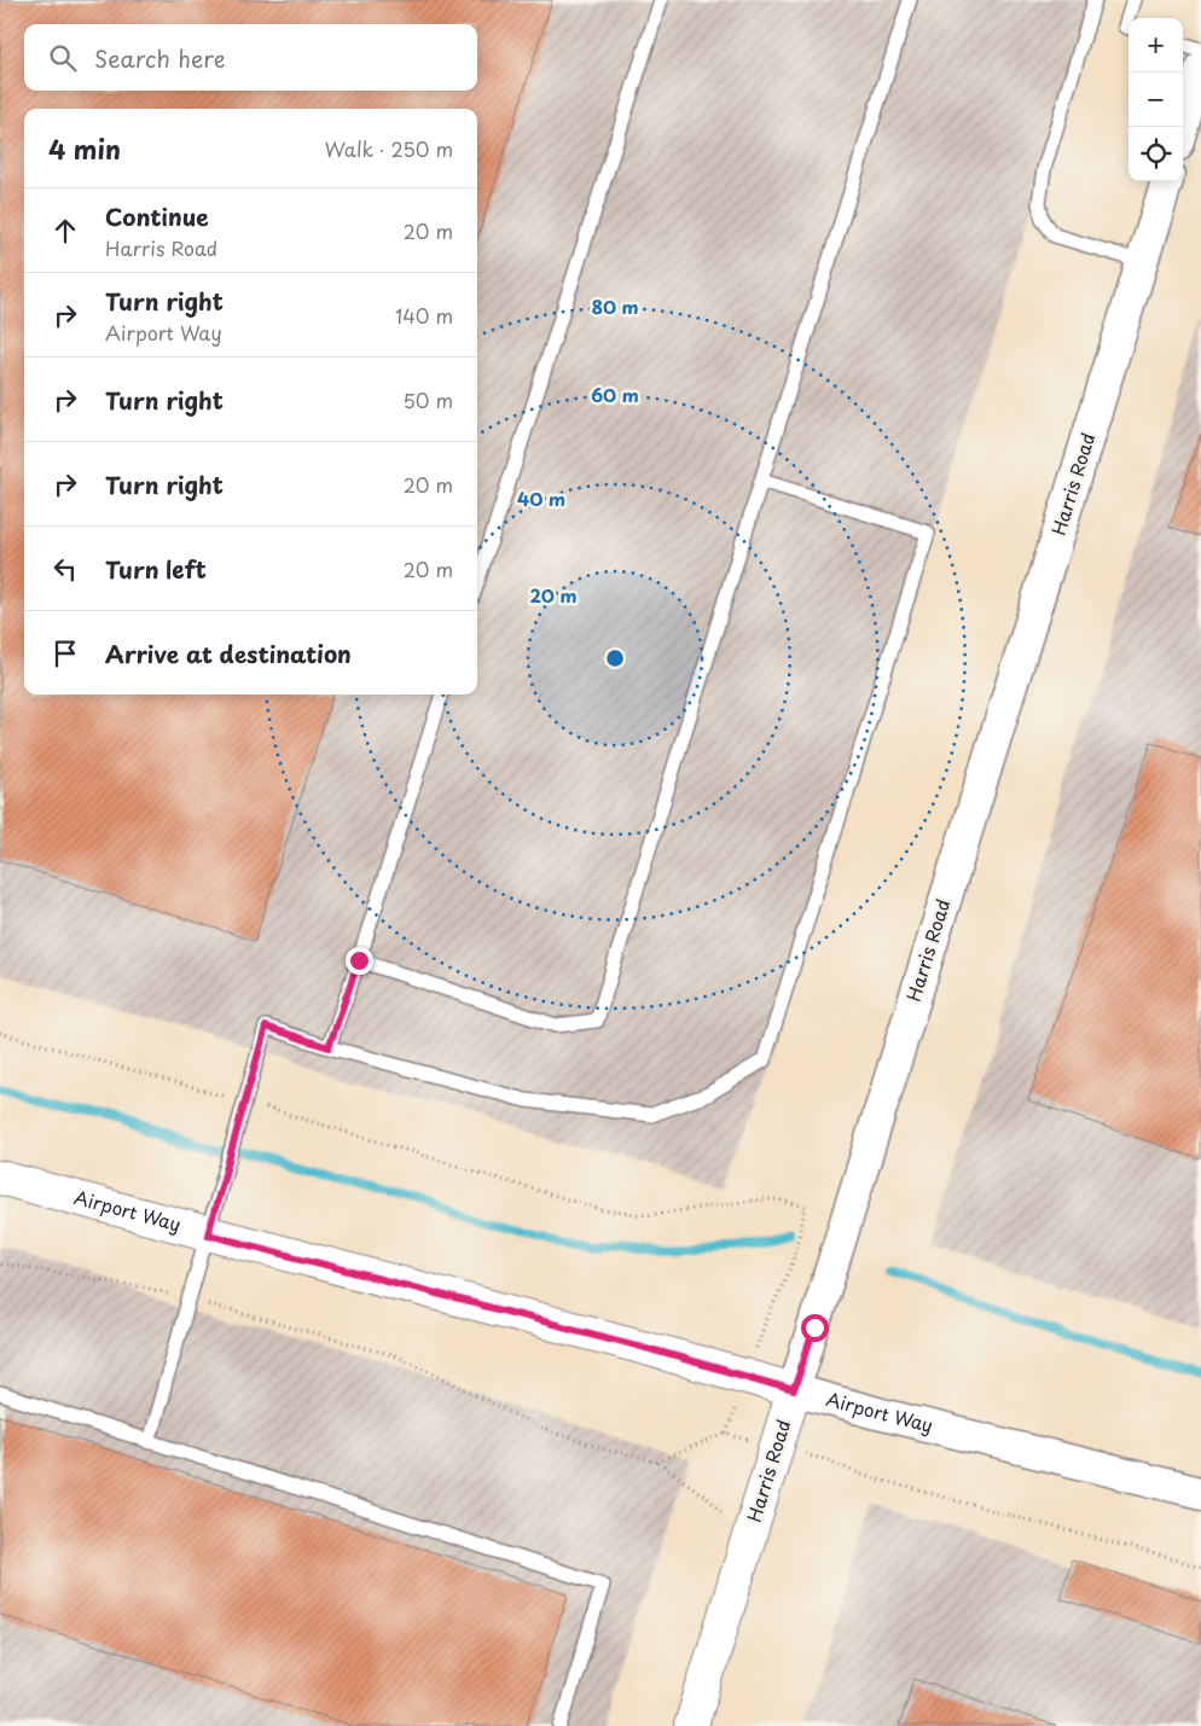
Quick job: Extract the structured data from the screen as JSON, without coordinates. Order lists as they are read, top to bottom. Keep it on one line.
{"streets":{"main road":["Harris Road","Airport Way"]},"crossings":[["Harris Road","Airport Way"]],"page":{"map_buttons":["+","−"],"search":"Search here","heading":["4 min","Walk · 250 m"],"list":[["Continue","Harris Road","20 m"],["Turn right","Airport Way","140 m"],["Turn right","50 m"],["Turn right","20 m"],["Turn left","20 m"],"Arrive at destination"]},"rings":["80 m","60 m","40 m","20 m"]}
